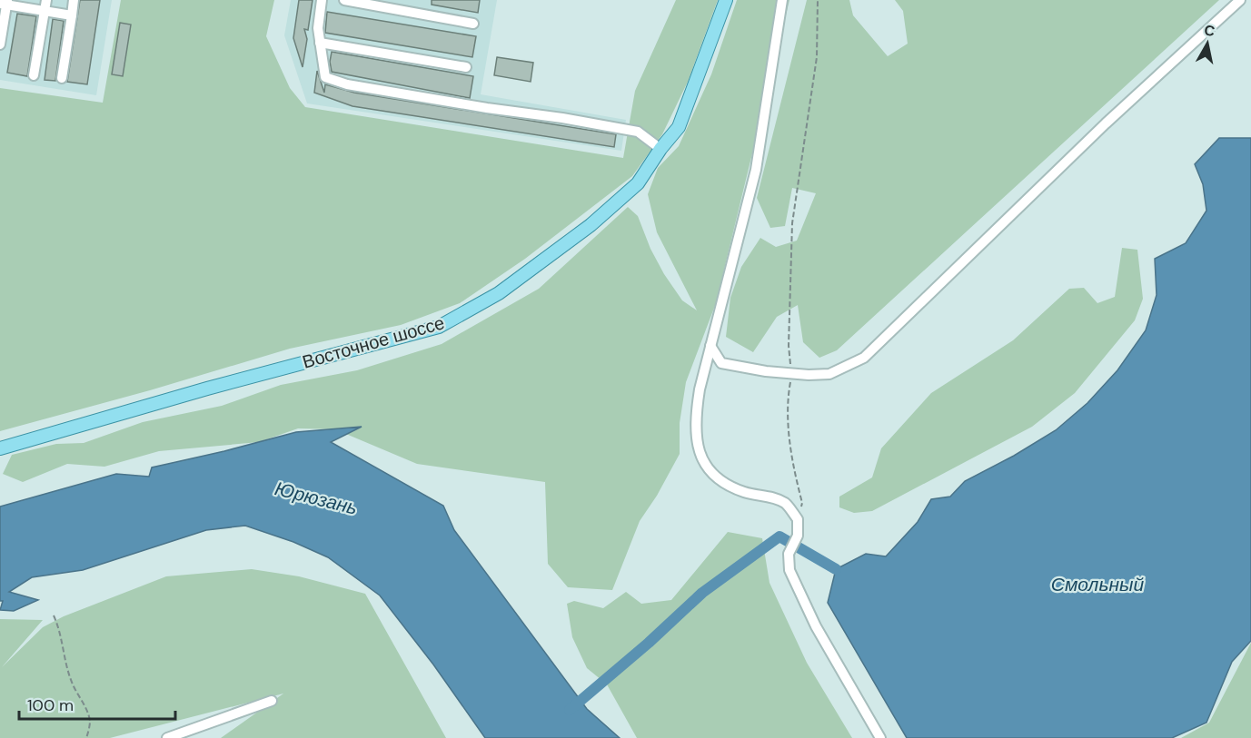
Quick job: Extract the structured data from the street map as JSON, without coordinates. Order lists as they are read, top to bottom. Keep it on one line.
{"streets":{"main road":["Восточное шоссе"]},"water":["Юрюзань","Смольный"],"scale_bar":"100 m","north":"top"}
